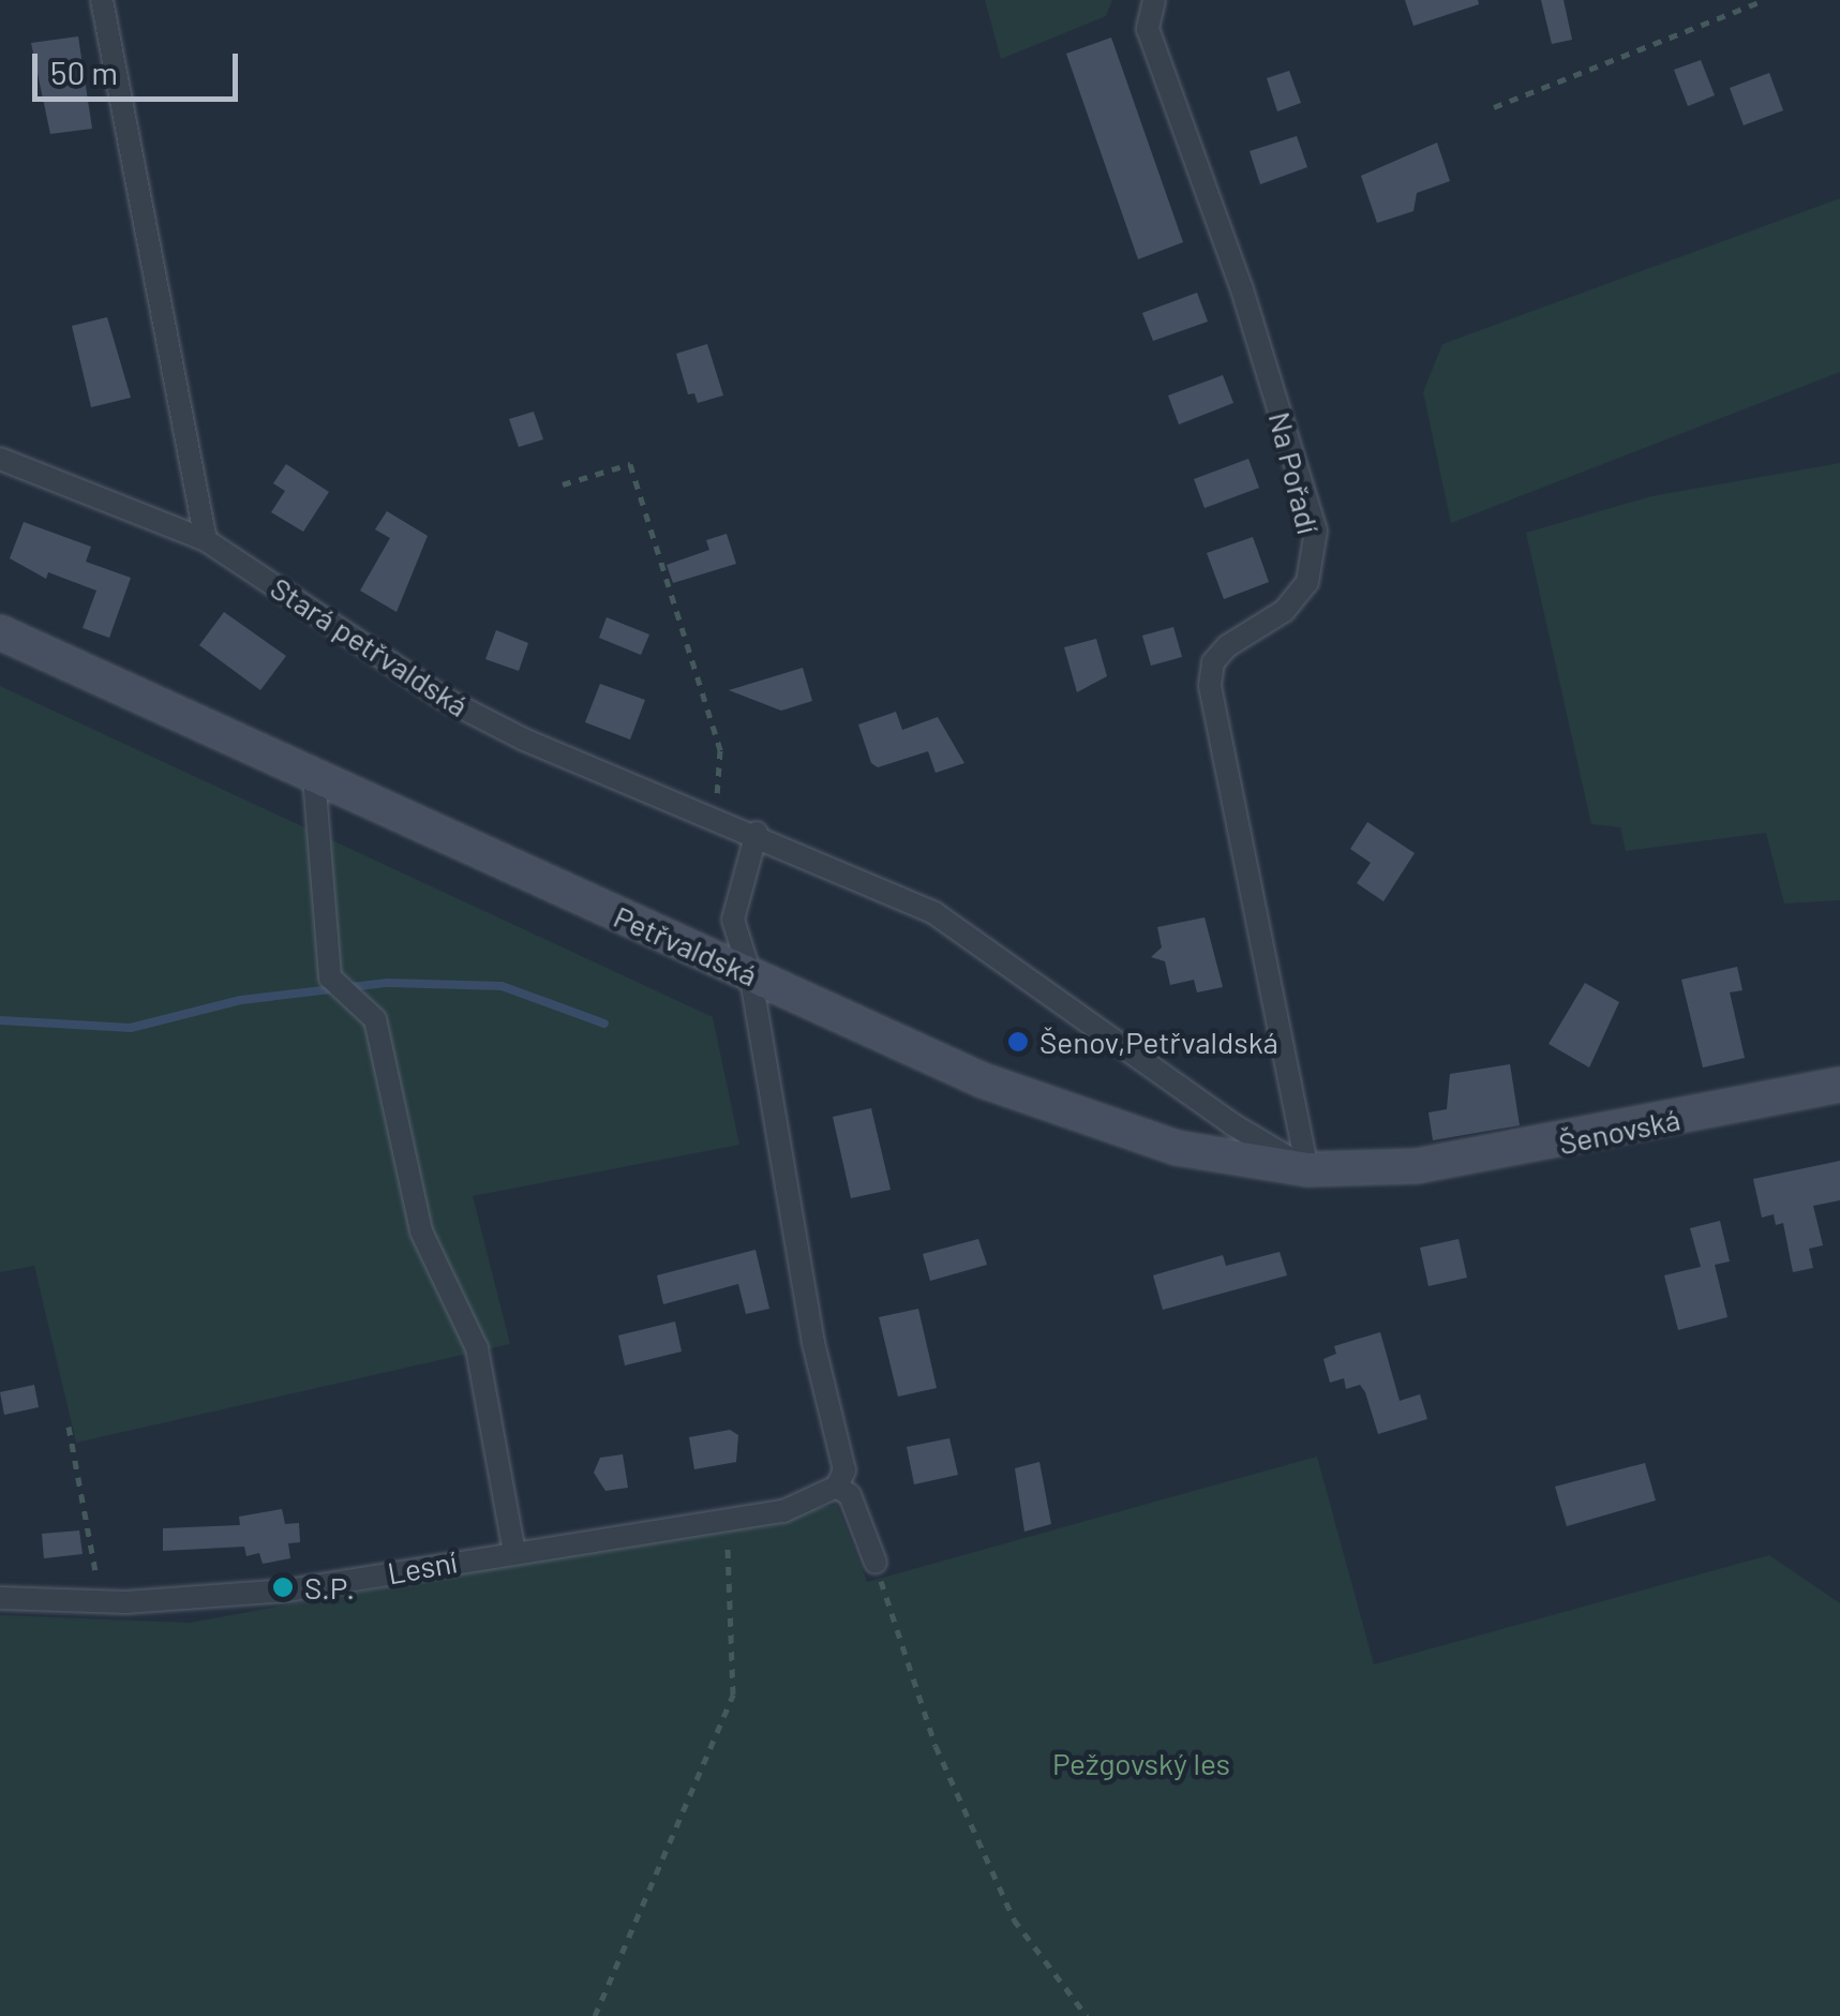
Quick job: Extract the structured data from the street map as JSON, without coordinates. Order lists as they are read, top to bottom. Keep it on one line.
{"streets":{"main road":["Petřvaldská","Šenovská"],"street":["Na Pořadí","Stará petřvaldská","Lesní"]},"crossings":[["Na Pořadí","Stará petřvaldská"],["Na Pořadí","Petřvaldská"],["Stará petřvaldská","Petřvaldská"],["Petřvaldská","Šenovská"]],"parks":["Pežgovský les"],"places":["Šenov,Petřvaldská","S.P."],"scale_bar":"50 m"}
